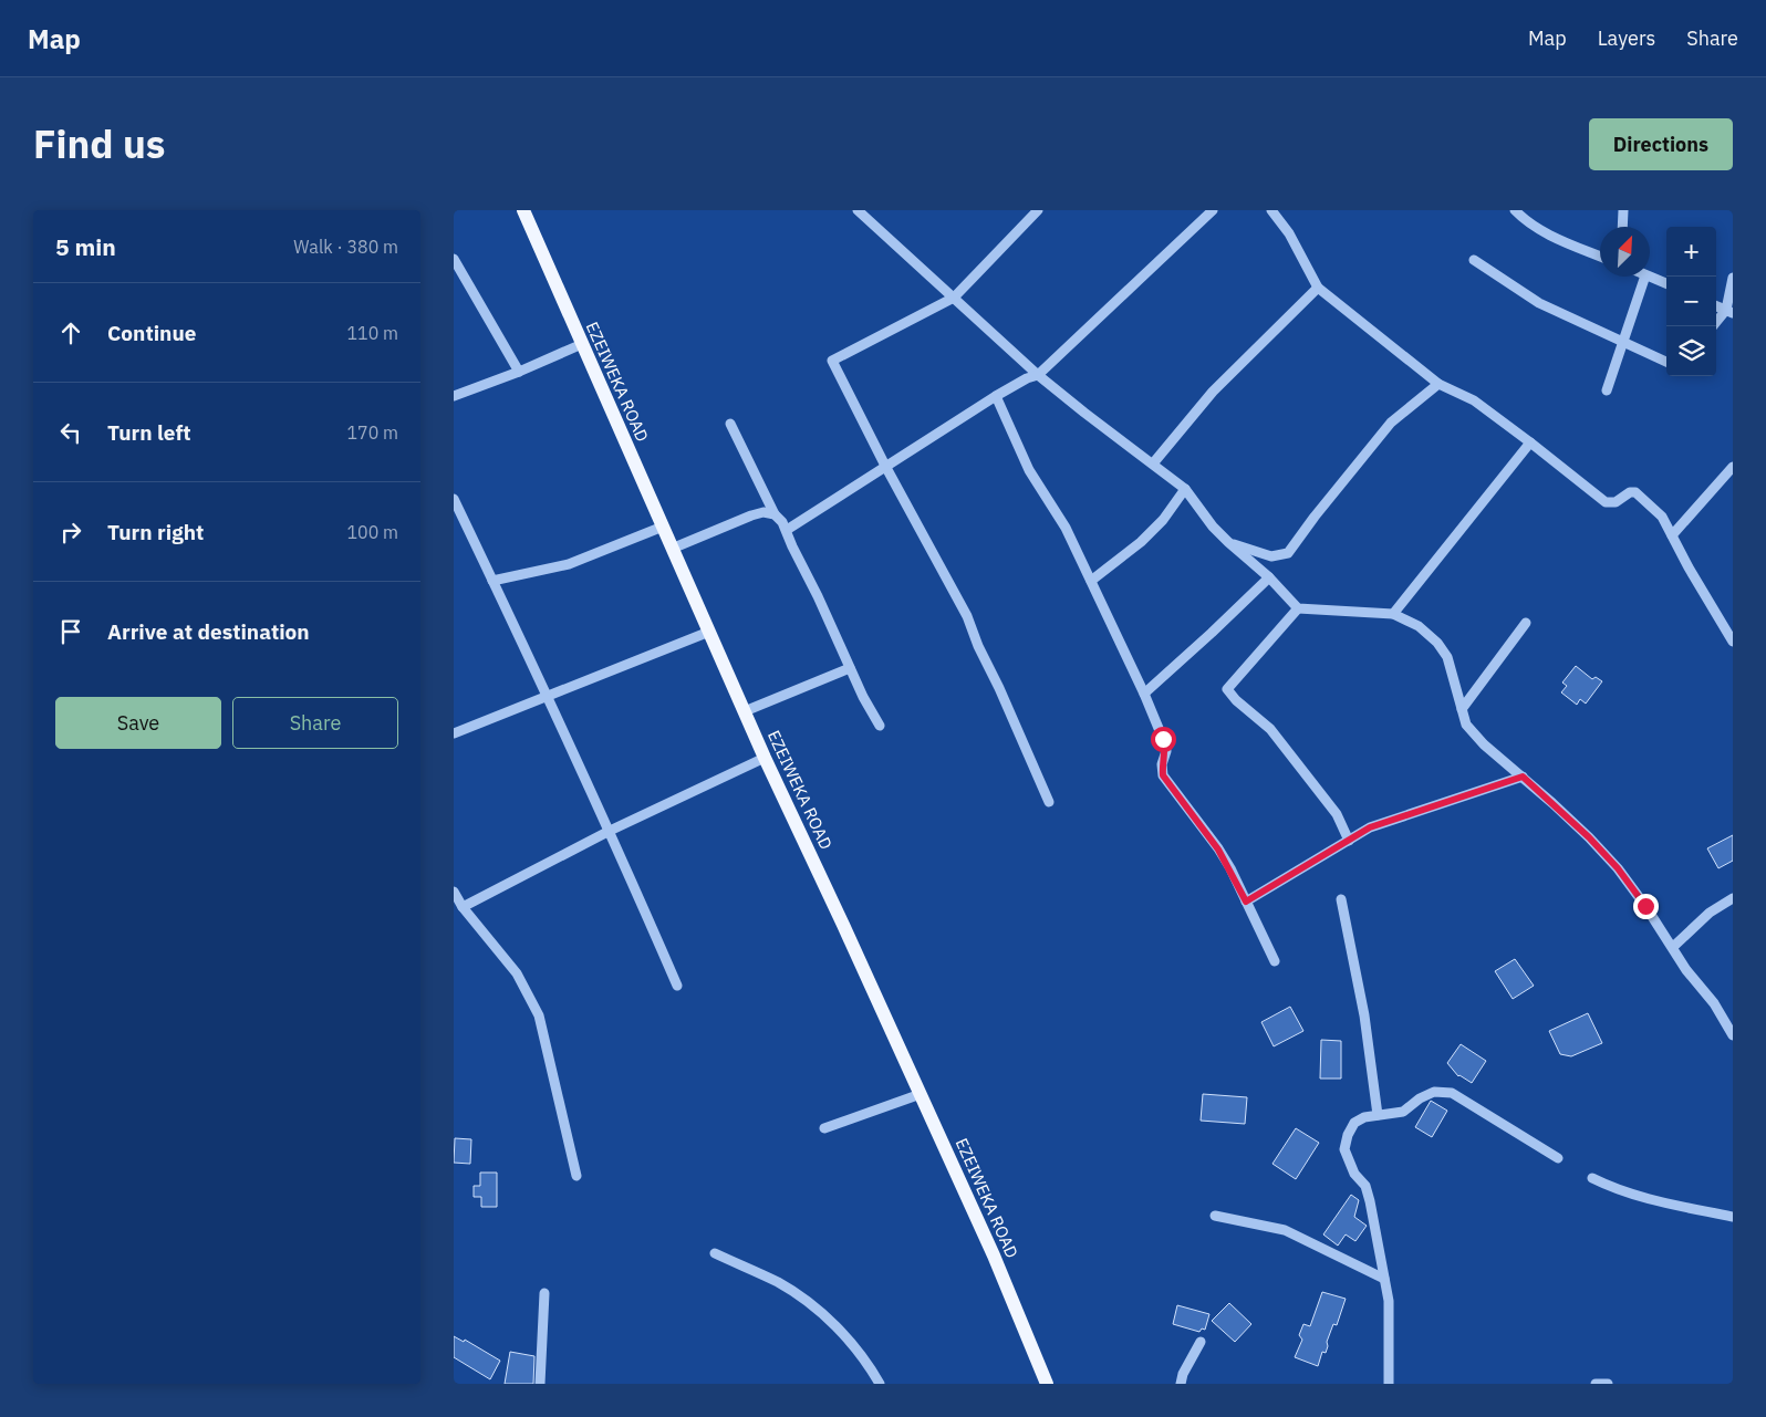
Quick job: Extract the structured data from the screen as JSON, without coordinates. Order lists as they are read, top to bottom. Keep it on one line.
{"streets":{"main road":["EZEIWEKA ROAD"]},"north":"top right","page":{"header":"Map","nav":["Map","Layers","Share"],"title":"Find us","buttons":["Directions",["Save","Share"]],"heading":["5 min","Walk · 380 m"],"map_buttons":["+","−"],"list":[["Continue","110 m"],["Turn left","170 m"],["Turn right","100 m"],"Arrive at destination"]}}
